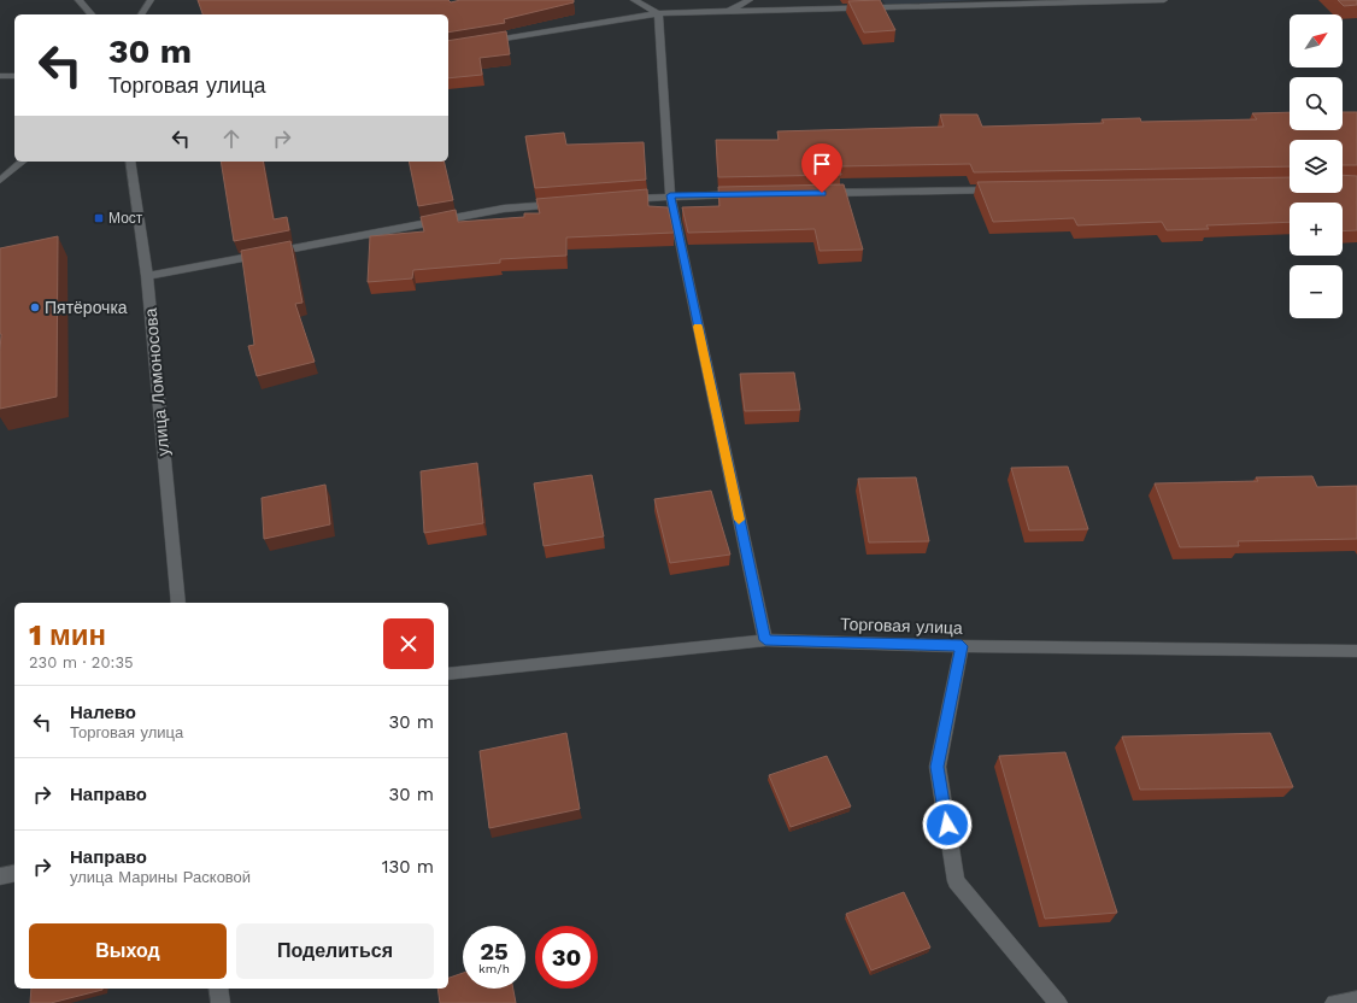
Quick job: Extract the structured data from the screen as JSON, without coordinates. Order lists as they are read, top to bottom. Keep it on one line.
{"streets":{"street":["улица Ломоносова","Торговая улица"]},"places":{"transit":["Мост"],"other":["Пятёрочка"]},"north":"top right","page":{"map_buttons":["+","−"],"turn":["30 m","Торговая улица"],"heading":["1 мин","230 m · 20:35"],"list":[{"name":"Налево","note":"Торговая улица","value":"30 m"},{"name":"Направо","value":"30 m"},{"name":"Направо","note":"улица Марины Расковой","value":"130 m"}],"buttons":["Выход","Поделиться"],"speed":"25 km/h","limit":"30"}}
